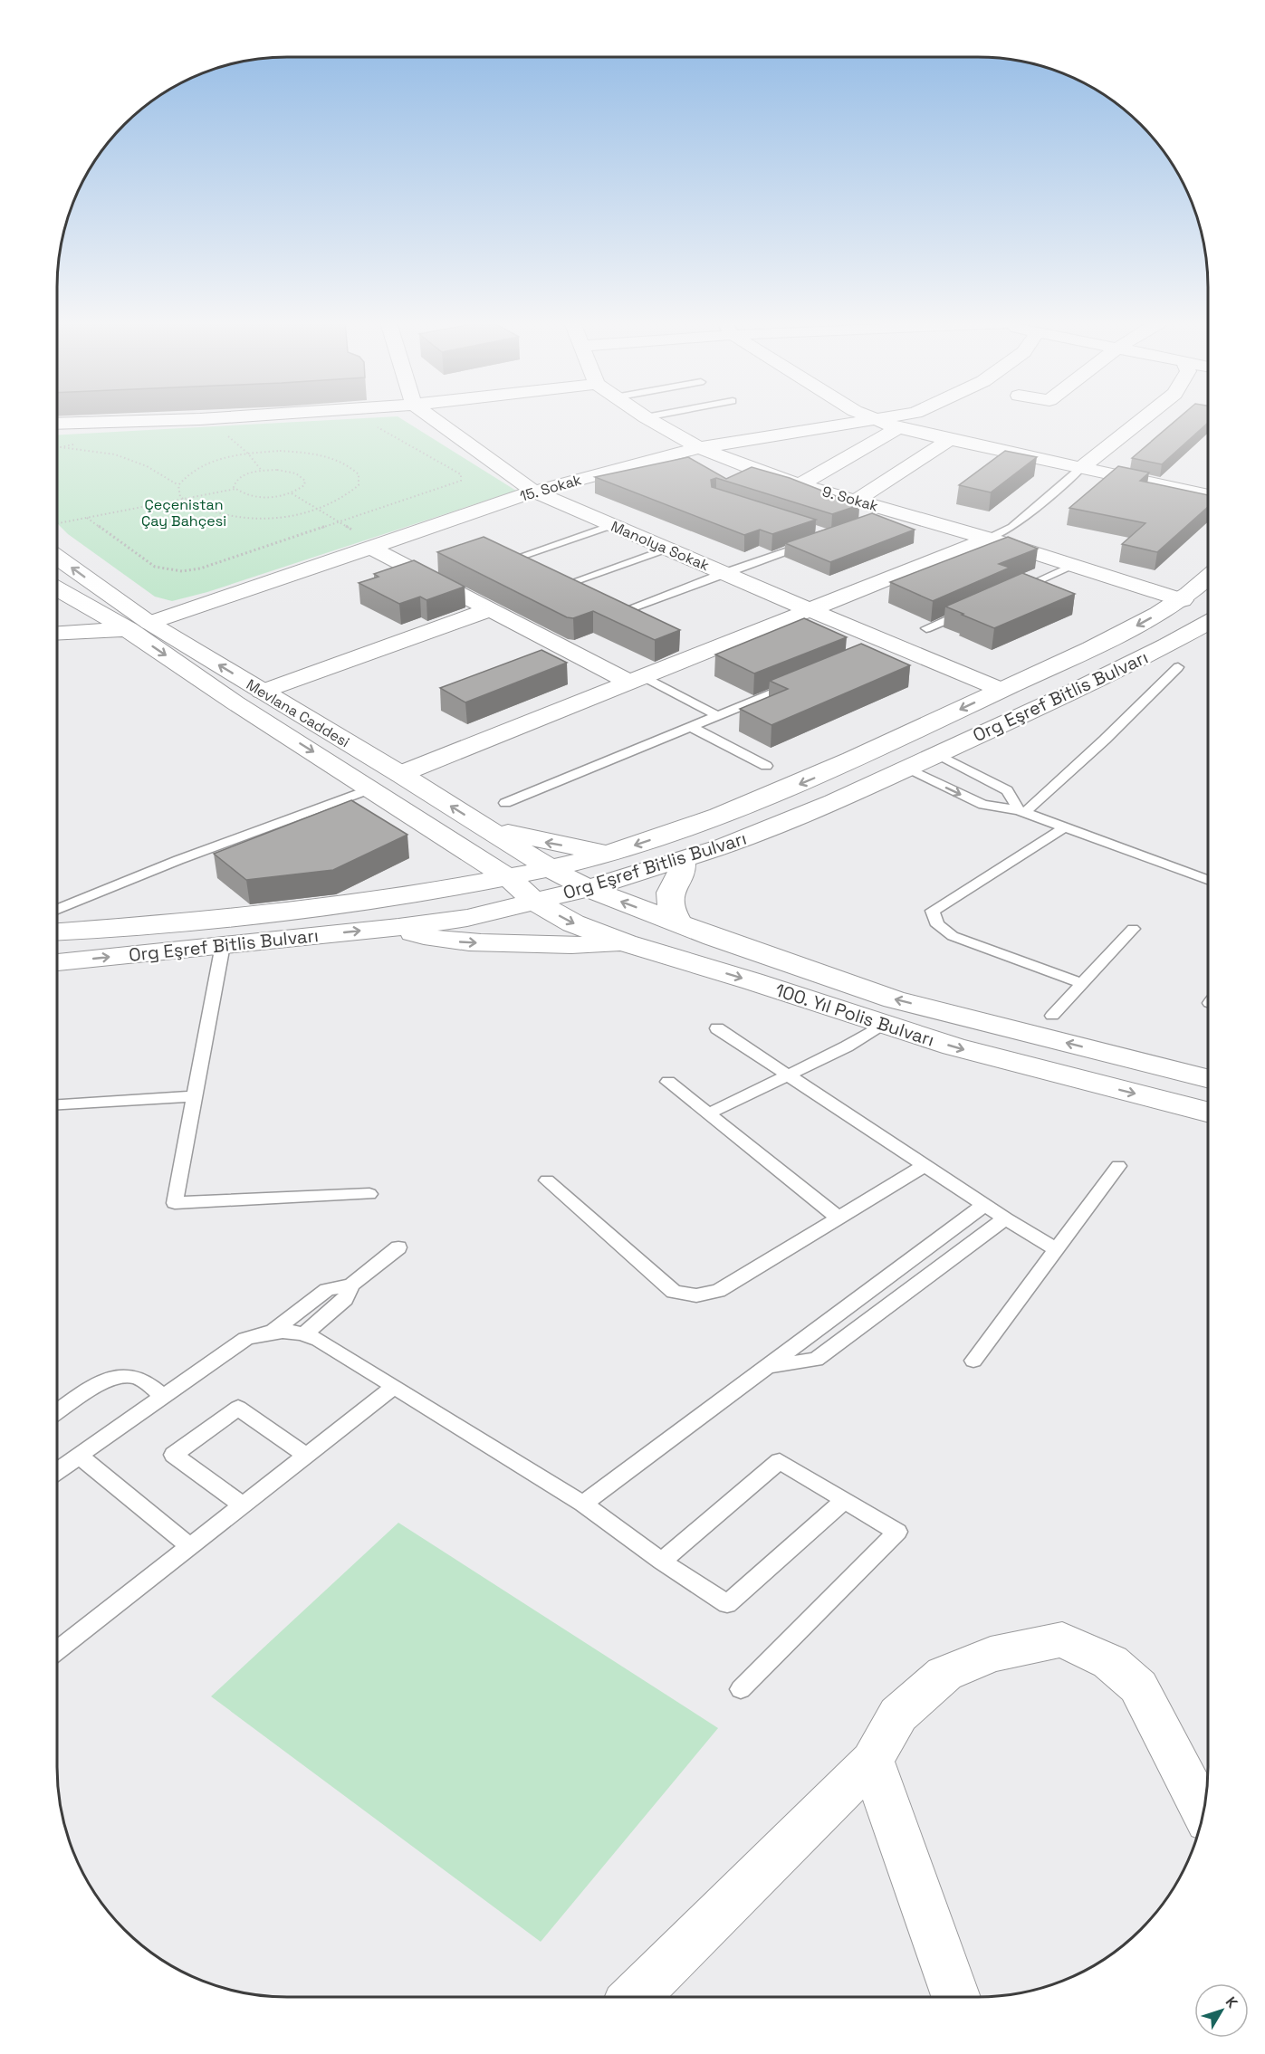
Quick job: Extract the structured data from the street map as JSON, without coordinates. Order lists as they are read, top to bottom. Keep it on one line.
{"streets":{"street":["15. Sokak","9. Sokak","Manolya Sokak","Org Eşref Bitlis Bulvarı","Mevlana Caddesi","100. Yıl Polis Bulvarı"]},"crossings":[["15. Sokak","9. Sokak"],["15. Sokak","Manolya Sokak"],["15. Sokak","Mevlana Caddesi"],["Org Eşref Bitlis Bulvarı","Mevlana Caddesi"],["Org Eşref Bitlis Bulvarı","100. Yıl Polis Bulvarı"],["Mevlana Caddesi","100. Yıl Polis Bulvarı"]],"one_way":["100. Yıl Polis Bulvarı"],"parks":["Çeçenistan Çay Bahçesi"],"north":"top right"}
